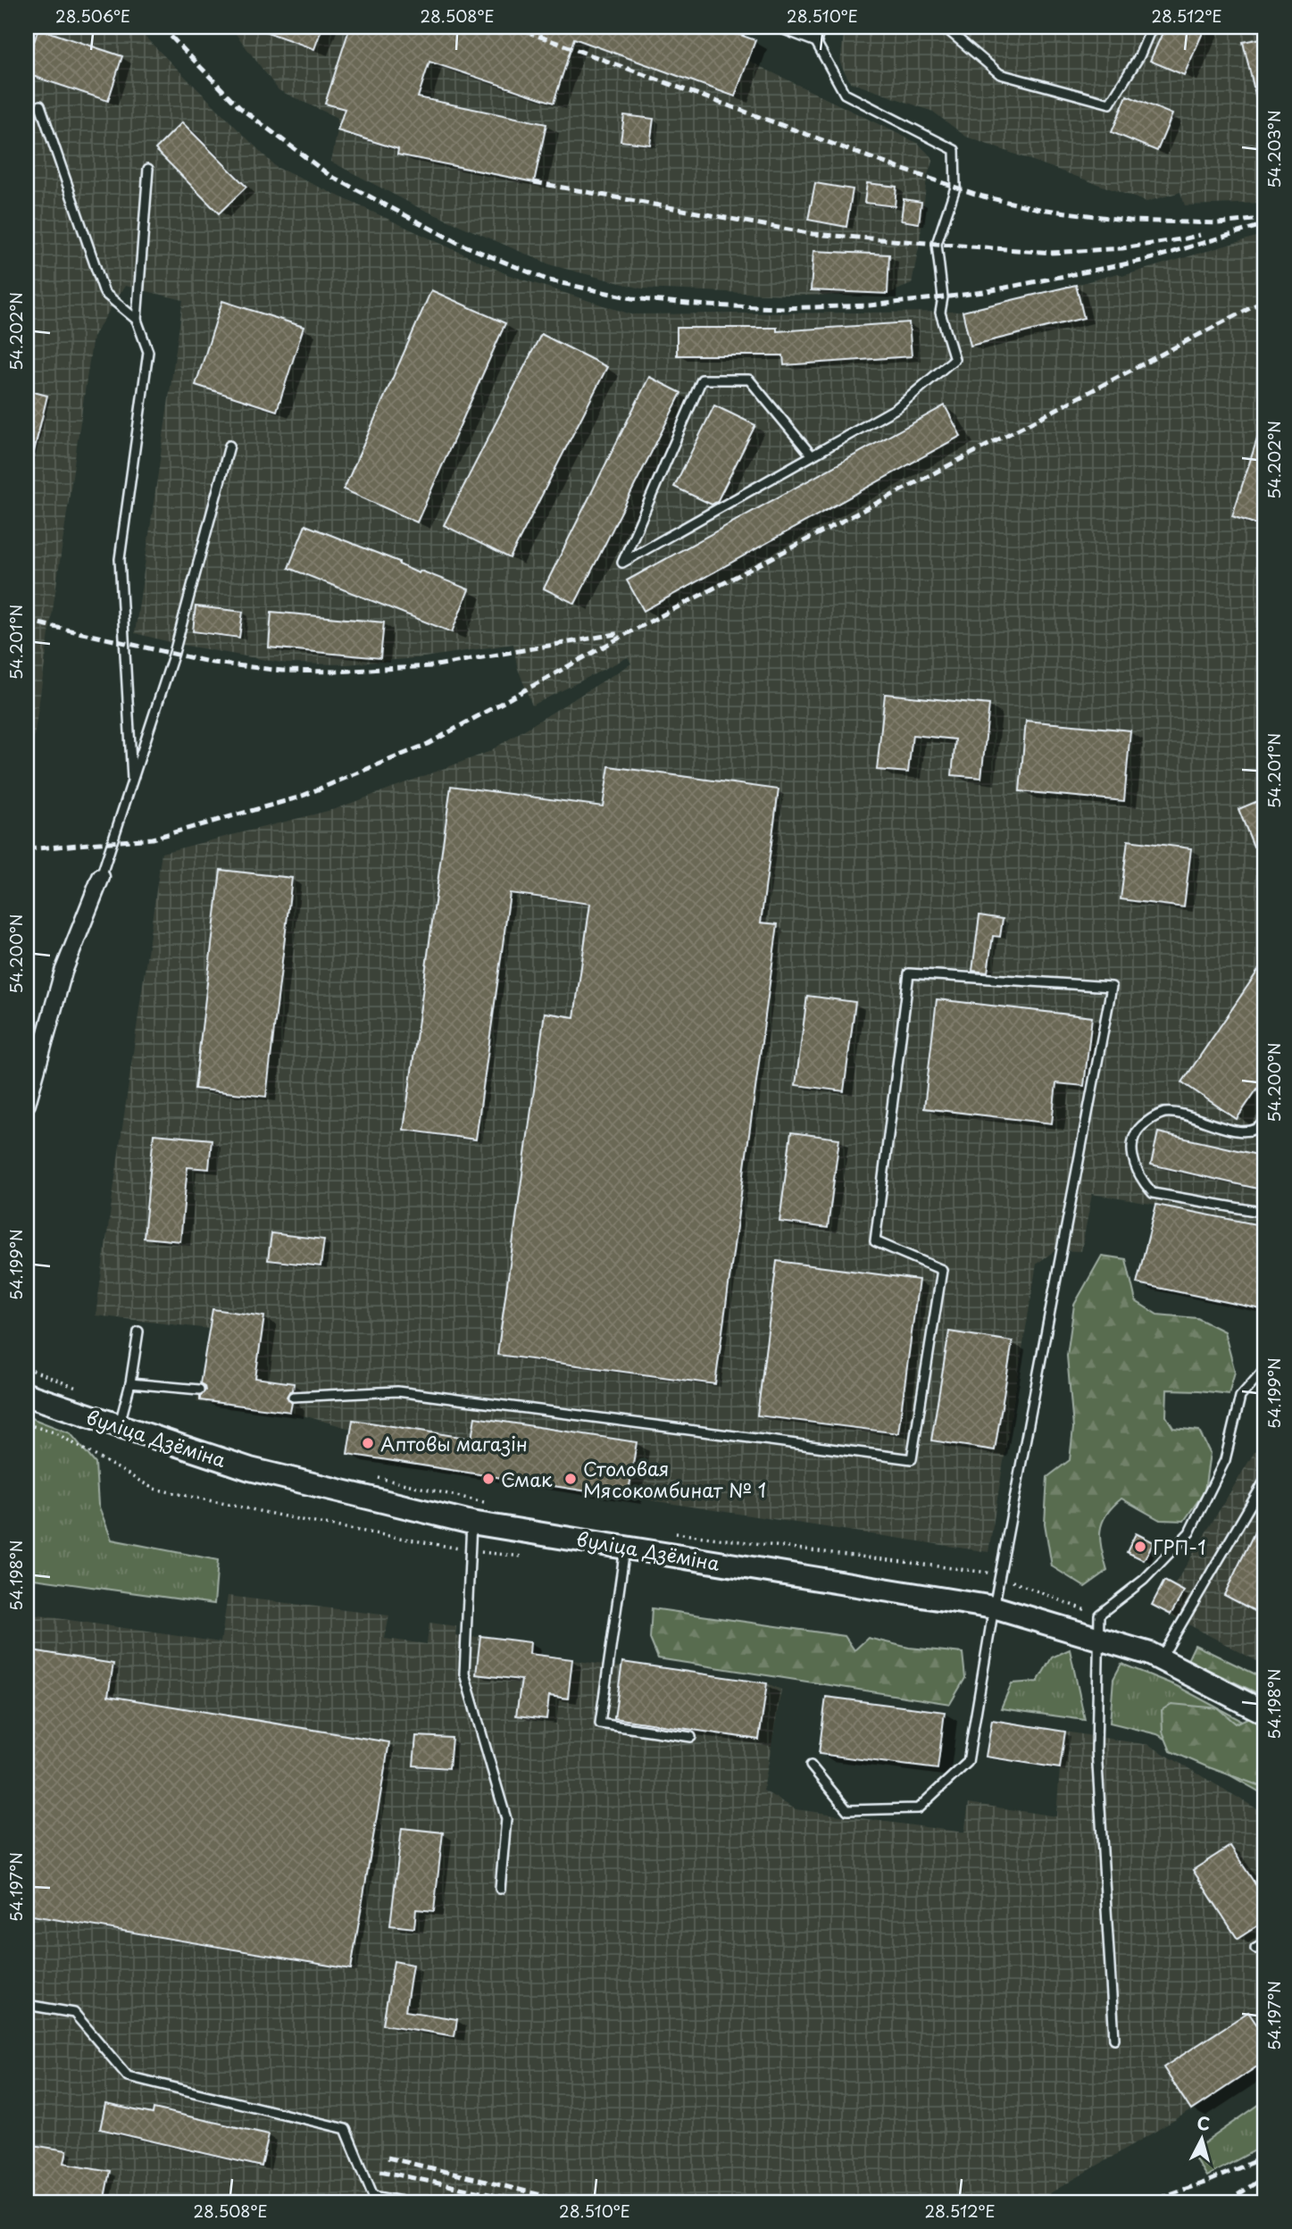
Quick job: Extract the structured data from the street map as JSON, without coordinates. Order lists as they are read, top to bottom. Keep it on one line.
{"streets":{"main road":["вуліца Дзёміна"]},"places":["Аптовы магазін","Смак","Столовая Мясокомбинат № 1","ГРП-1"],"north":"top","coordinates":["28.506°E","28.508°E","28.510°E","28.512°E","54.203°N","54.202°N","54.201°N","54.200°N","54.199°N","54.198°N","54.197°N"]}
